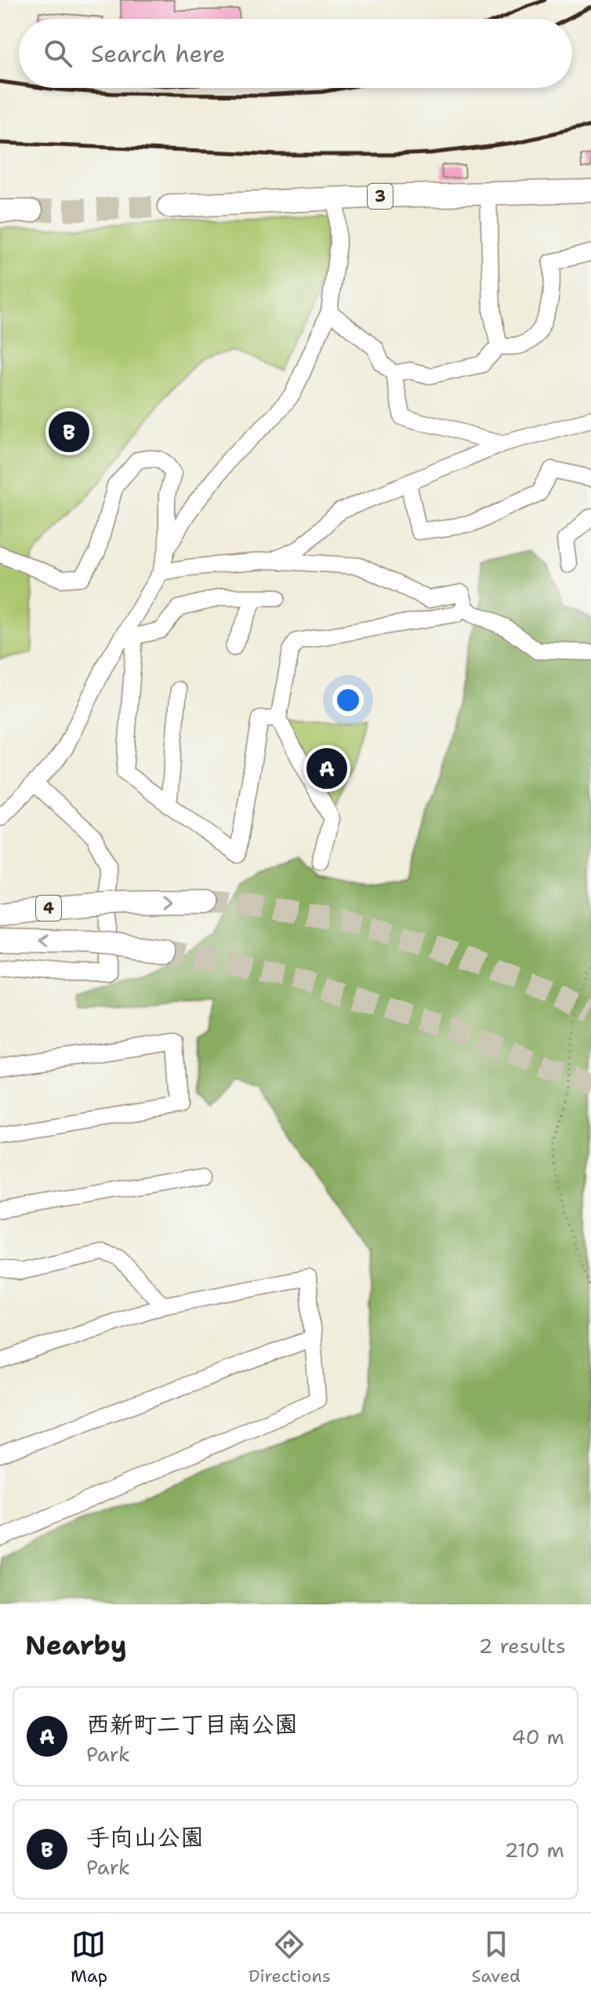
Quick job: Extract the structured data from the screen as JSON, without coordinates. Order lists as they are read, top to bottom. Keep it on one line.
{"streets":{"highway":["3","4"]},"page":{"search":"Search here","pins":["B","A"],"heading":["Nearby","2 results"],"list":[{"mark":"A","name":"西新町二丁目南公園","note":"Park","value":"40 m"},{"mark":"B","name":"手向山公園","note":"Park","value":"210 m"}],"nav":["Map","Directions","Saved"]}}
